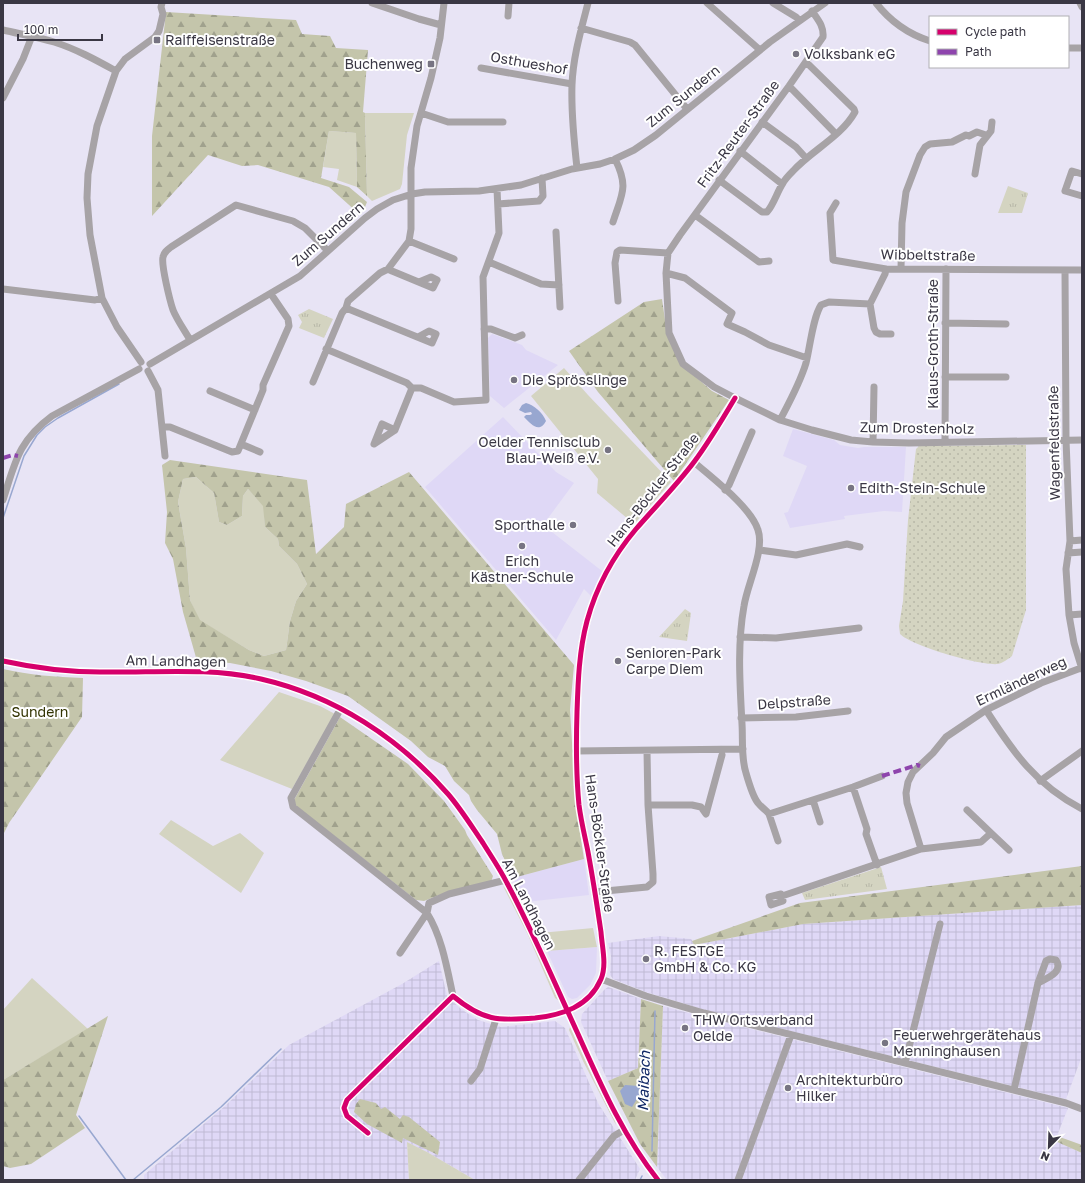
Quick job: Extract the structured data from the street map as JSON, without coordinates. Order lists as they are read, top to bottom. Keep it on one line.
{"streets":{"street":["Osthueshof","Zum Sundern","Fritz-Reuter-Straße","Wibbeltstraße","Klaus-Groth-Straße","Zum Drostenholz","Wagenfeldstraße","Hans-Böckler-Straße","Am Landhagen","Ermländerweg","Delpstraße"]},"crossings":[["Zum Sundern","Fritz-Reuter-Straße"],["Fritz-Reuter-Straße","Zum Drostenholz"],["Fritz-Reuter-Straße","Hans-Böckler-Straße"],["Wibbeltstraße","Klaus-Groth-Straße"],["Wibbeltstraße","Wagenfeldstraße"],["Klaus-Groth-Straße","Zum Drostenholz"],["Zum Drostenholz","Wagenfeldstraße"],["Zum Drostenholz","Hans-Böckler-Straße"],["Wagenfeldstraße","Ermländerweg"],["Hans-Böckler-Straße","Am Landhagen"]],"water":["Maibach"],"parks":["Sundern"],"places":{"transit":["Raiffeisenstraße","Buchenweg"],"other":["Volksbank eG","Die Sprösslinge","Oelder Tennisclub Blau-Weiß e.V.","Edith-Stein-Schule","Sporthalle","Erich Kästner-Schule","Senioren-Park Carpe Diem","R. FESTGE GmbH & Co. KG","THW Ortsverband Oelde","Feuerwehrgerätehaus Menninghausen","Architekturbüro Hilker"]},"legend":["Cycle path","Path"],"scale_bar":"100 m","north":"bottom left"}
